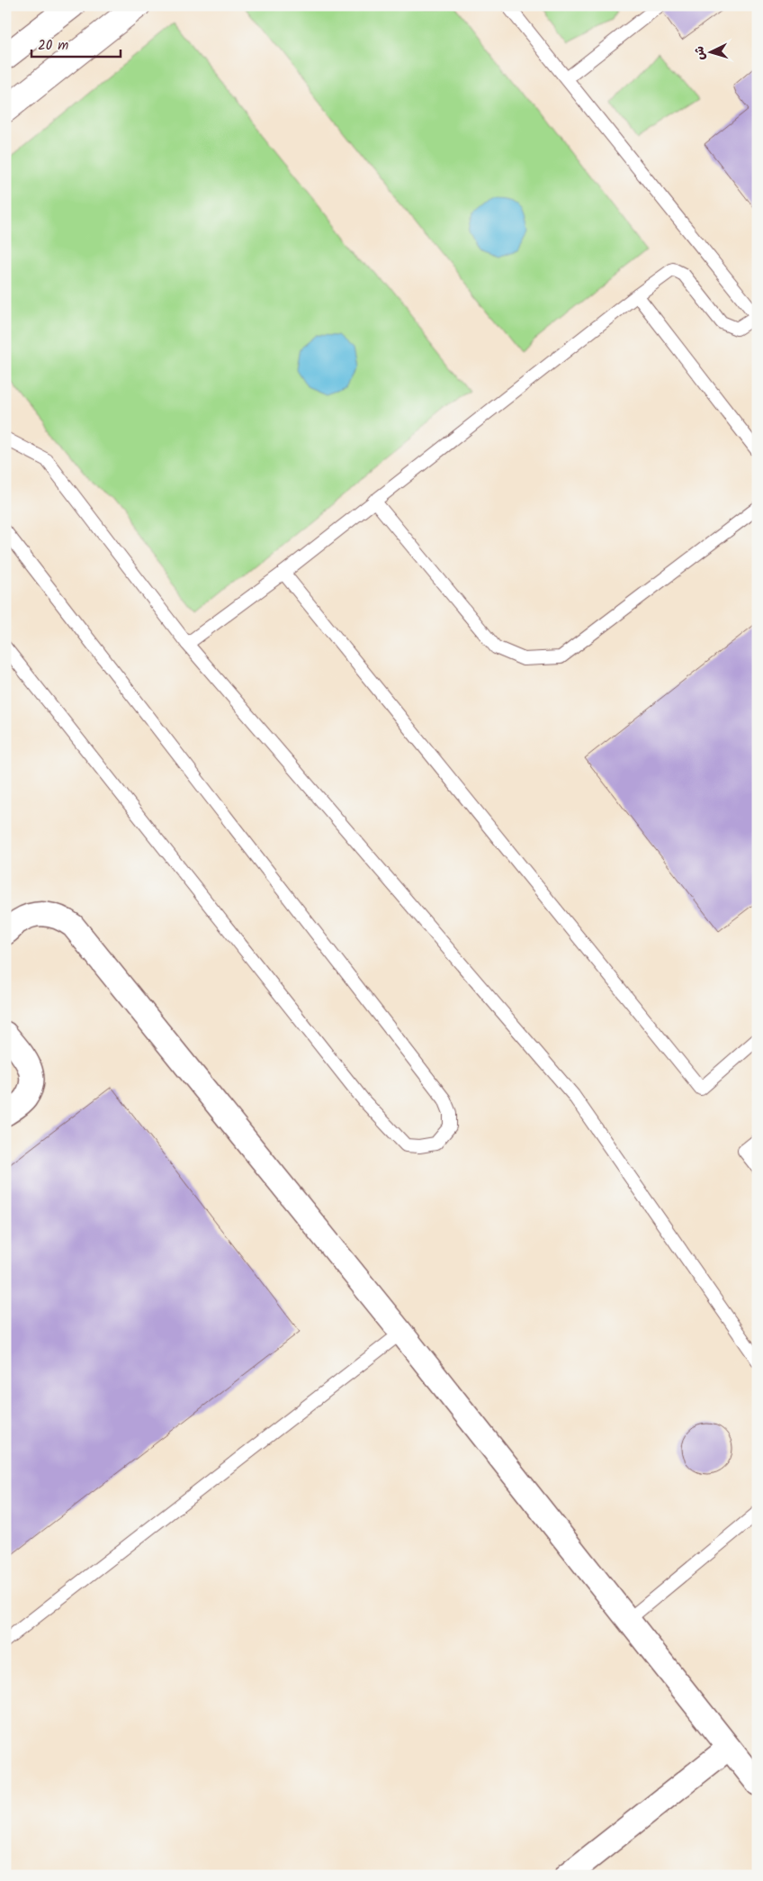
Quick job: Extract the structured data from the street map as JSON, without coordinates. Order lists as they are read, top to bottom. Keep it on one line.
{"scale_bar":"20 m","north":"left"}
